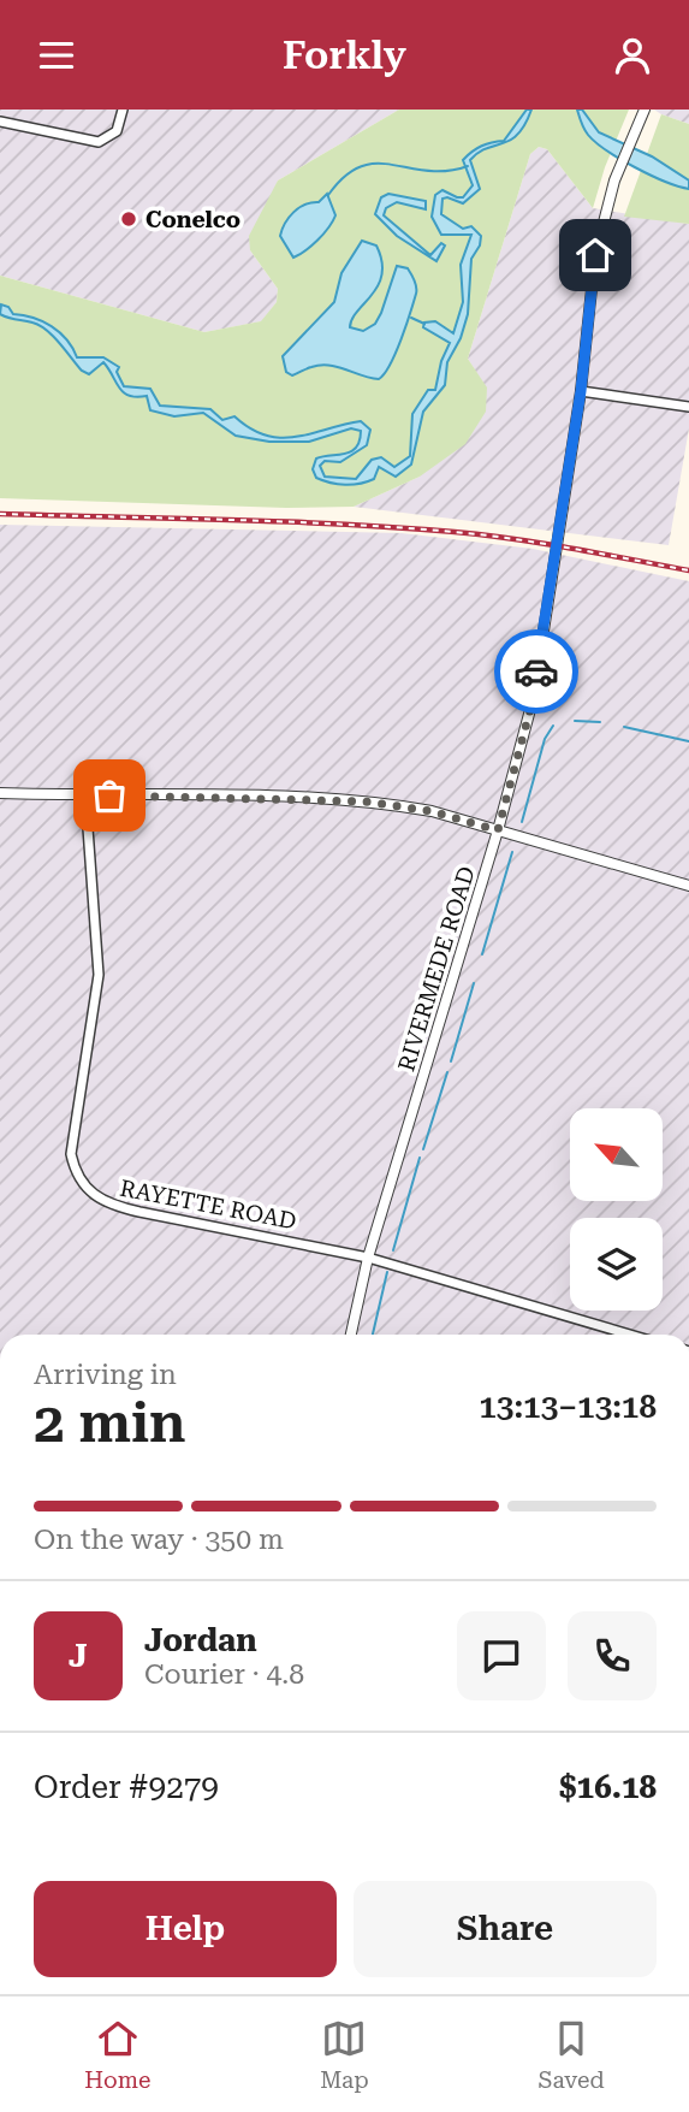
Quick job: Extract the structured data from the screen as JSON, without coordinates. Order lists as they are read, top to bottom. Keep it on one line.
{"streets":{"street":["RIVERMEDE ROAD","RAYETTE ROAD"]},"crossings":[["RIVERMEDE ROAD","RAYETTE ROAD"]],"places":["Conelco"],"north":"top left","page":{"header":"Forkly","heading":["2 min","Arriving in","13:13–13:18"],"panel":["Jordan","Courier · 4.8","Order #9279","$16.18"],"bar":"On the way · 350 m","round":"J","buttons":["Help","Share"],"tabs":["Home","Map","Saved"]}}
